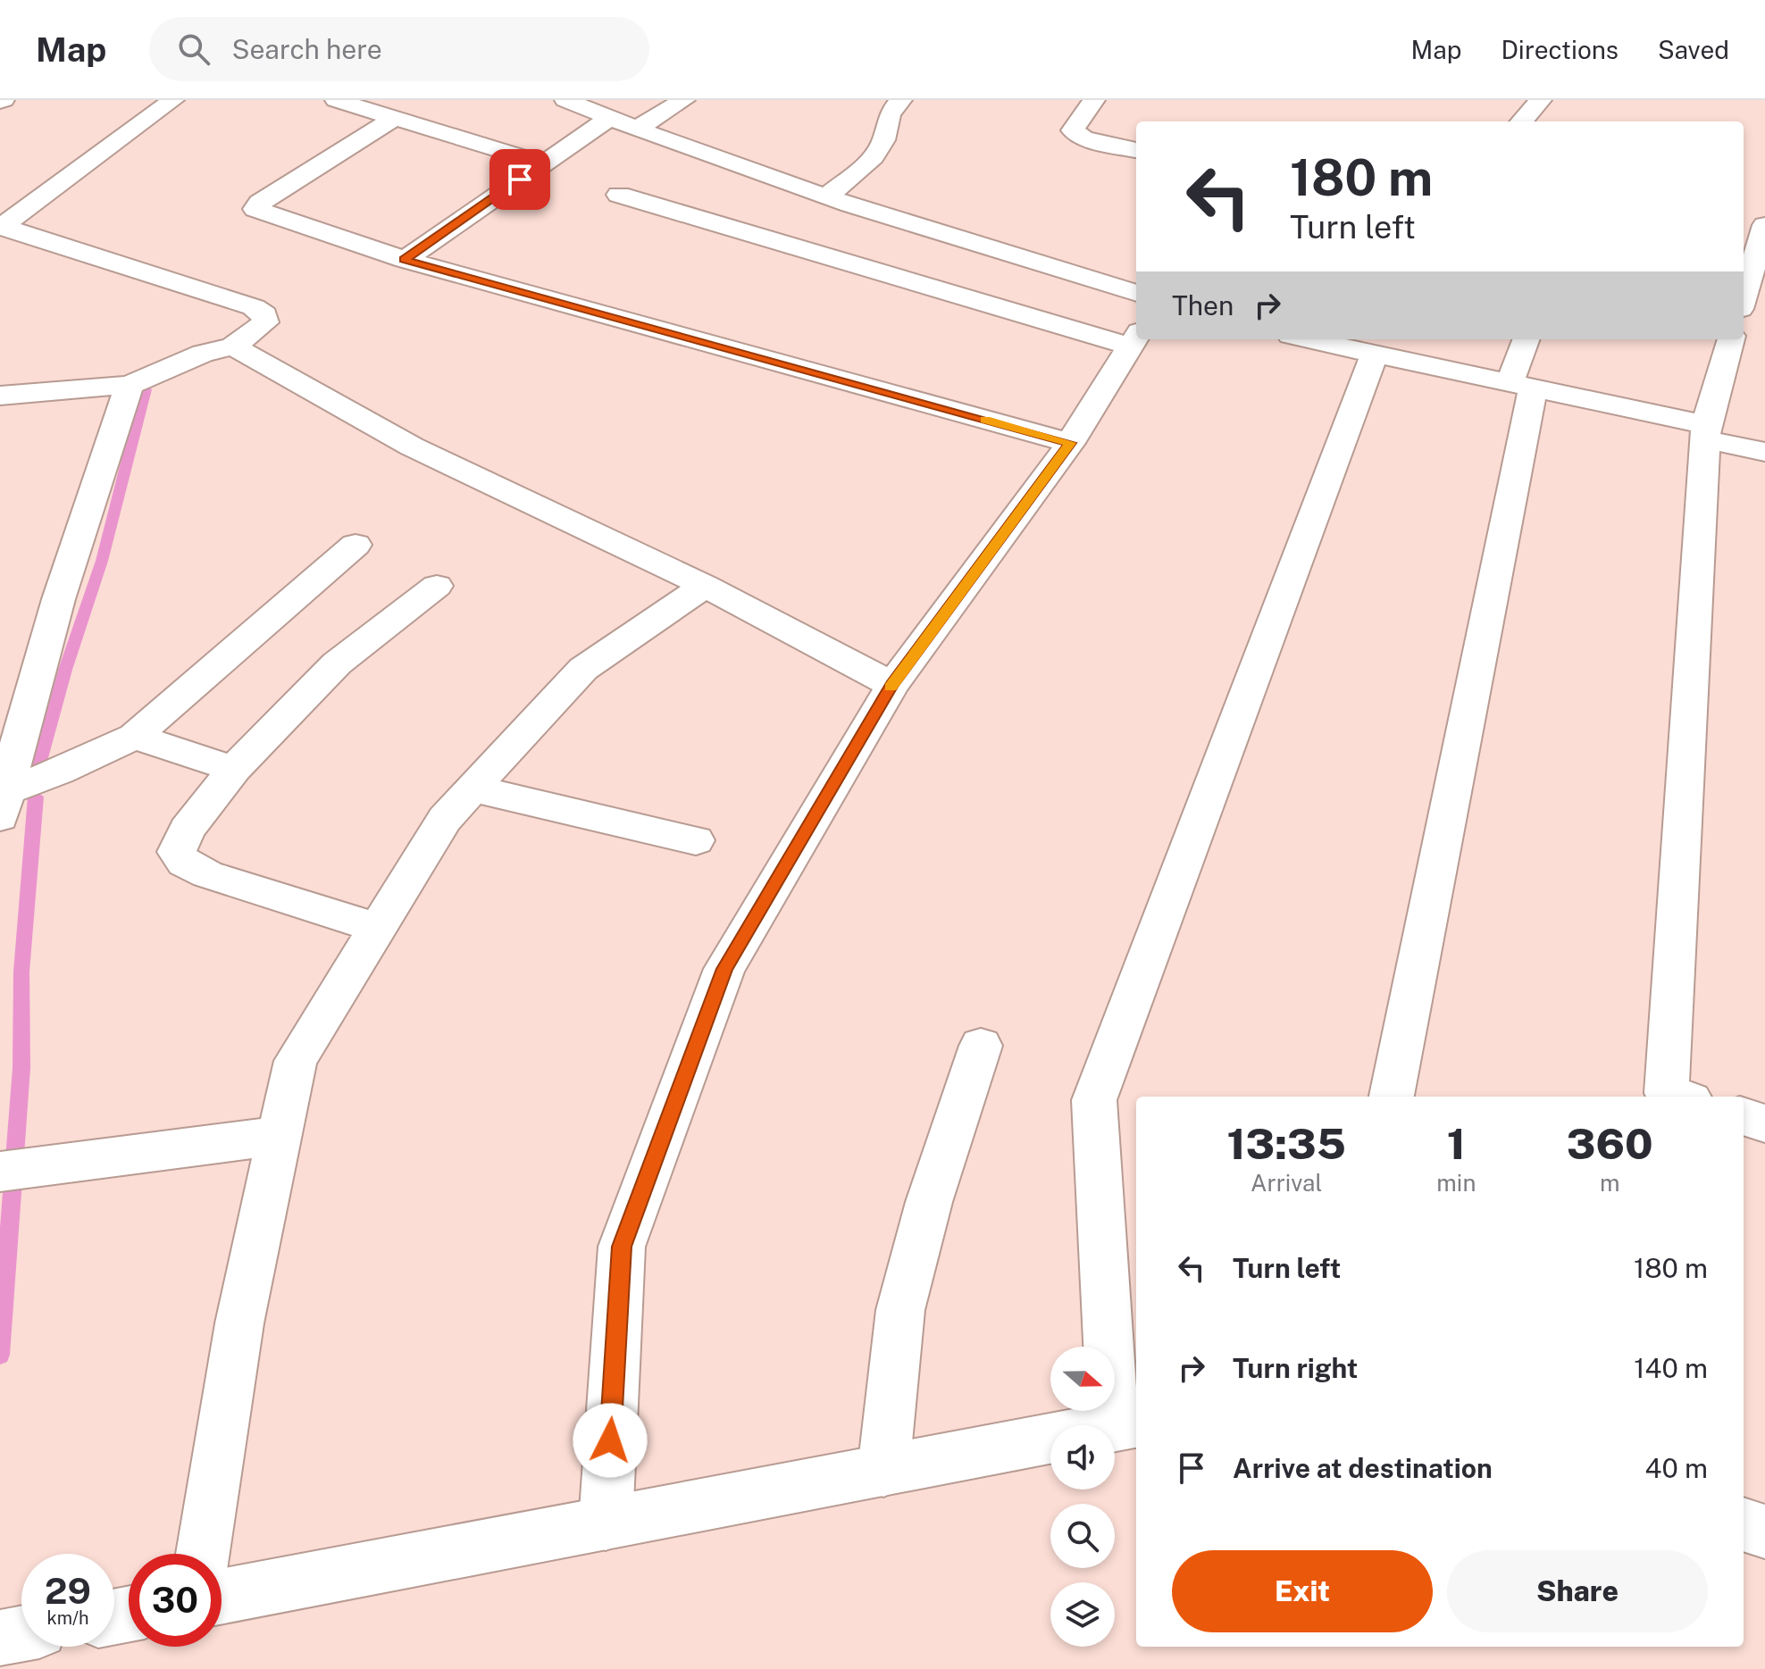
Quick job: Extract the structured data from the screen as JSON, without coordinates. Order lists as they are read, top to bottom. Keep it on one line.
{"north":"right","page":{"header":"Map","search":"Search here","nav":["Map","Directions","Saved"],"turn":["180 m","Turn left"],"then":"Then","eta":["13:35","Arrival","1","min","360","m"],"list":[{"name":"Turn left","value":"180 m"},{"name":"Turn right","value":"140 m"},{"name":"Arrive at destination","value":"40 m"}],"buttons":["Exit","Share"],"speed":"29 km/h","limit":"30"}}
